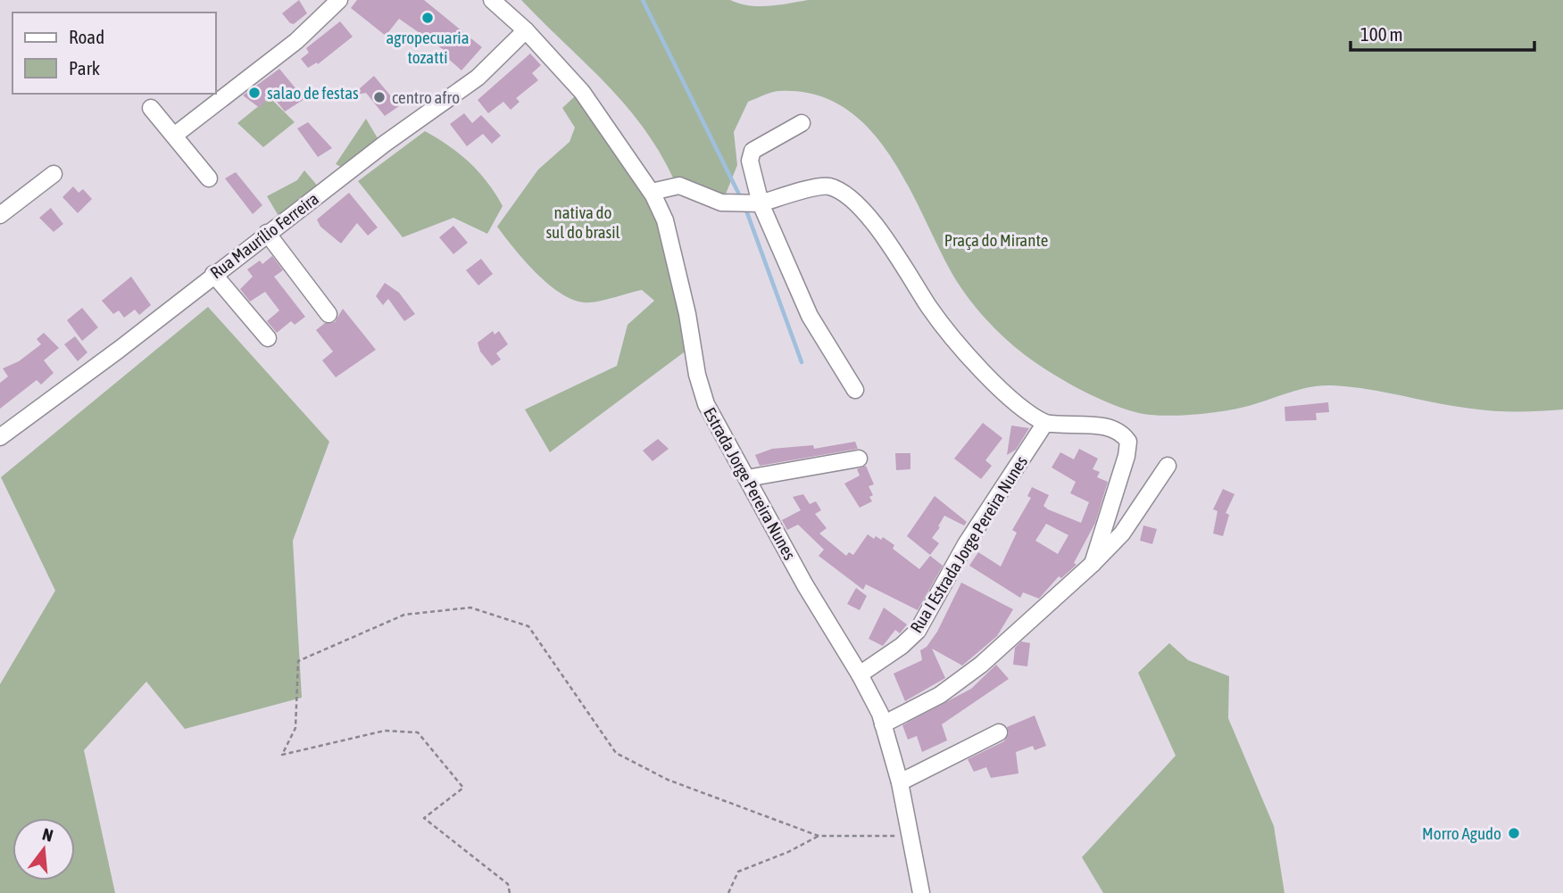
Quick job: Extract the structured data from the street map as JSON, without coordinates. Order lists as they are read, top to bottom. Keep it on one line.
{"streets":{"street":["Rua Maurílio Ferreira","Estrada Jorge Pereira Nunes","Rua I Estrada Jorge Pereira Nunes"]},"crossings":[["Rua Maurílio Ferreira","Estrada Jorge Pereira Nunes"],["Estrada Jorge Pereira Nunes","Rua I Estrada Jorge Pereira Nunes"]],"parks":["nativa do sul do brasil","Praça do Mirante"],"places":["agropecuaria tozatti","salao de festas","centro afro","Morro Agudo"],"legend":["Road","Park"],"scale_bar":"100 m","north":"top"}
